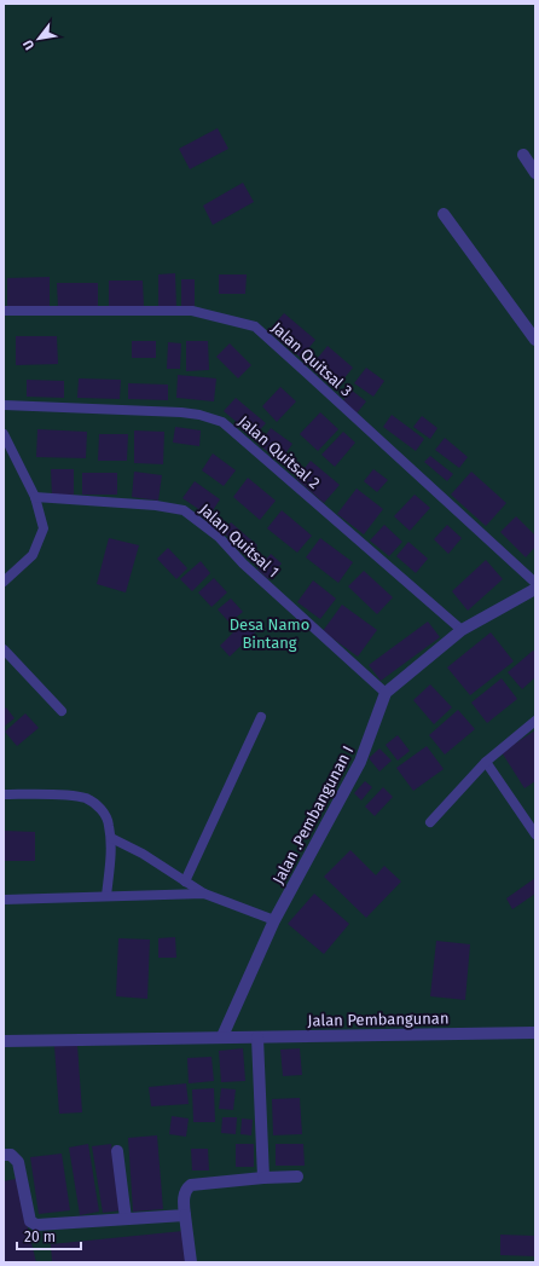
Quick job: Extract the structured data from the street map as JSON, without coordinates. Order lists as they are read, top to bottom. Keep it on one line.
{"streets":{"street":["Jalan .Pembangunan I","Jalan Pembangunan"],"lane":["Jalan Quitsal 3","Jalan Quitsal 2","Jalan Quitsal 1"]},"crossings":[["Jalan Quitsal 2","Jalan .Pembangunan I"],["Jalan Quitsal 1","Jalan .Pembangunan I"],["Jalan .Pembangunan I","Jalan Pembangunan"]],"parks":["Desa Namo Bintang"],"scale_bar":"20 m","north":"bottom left"}
